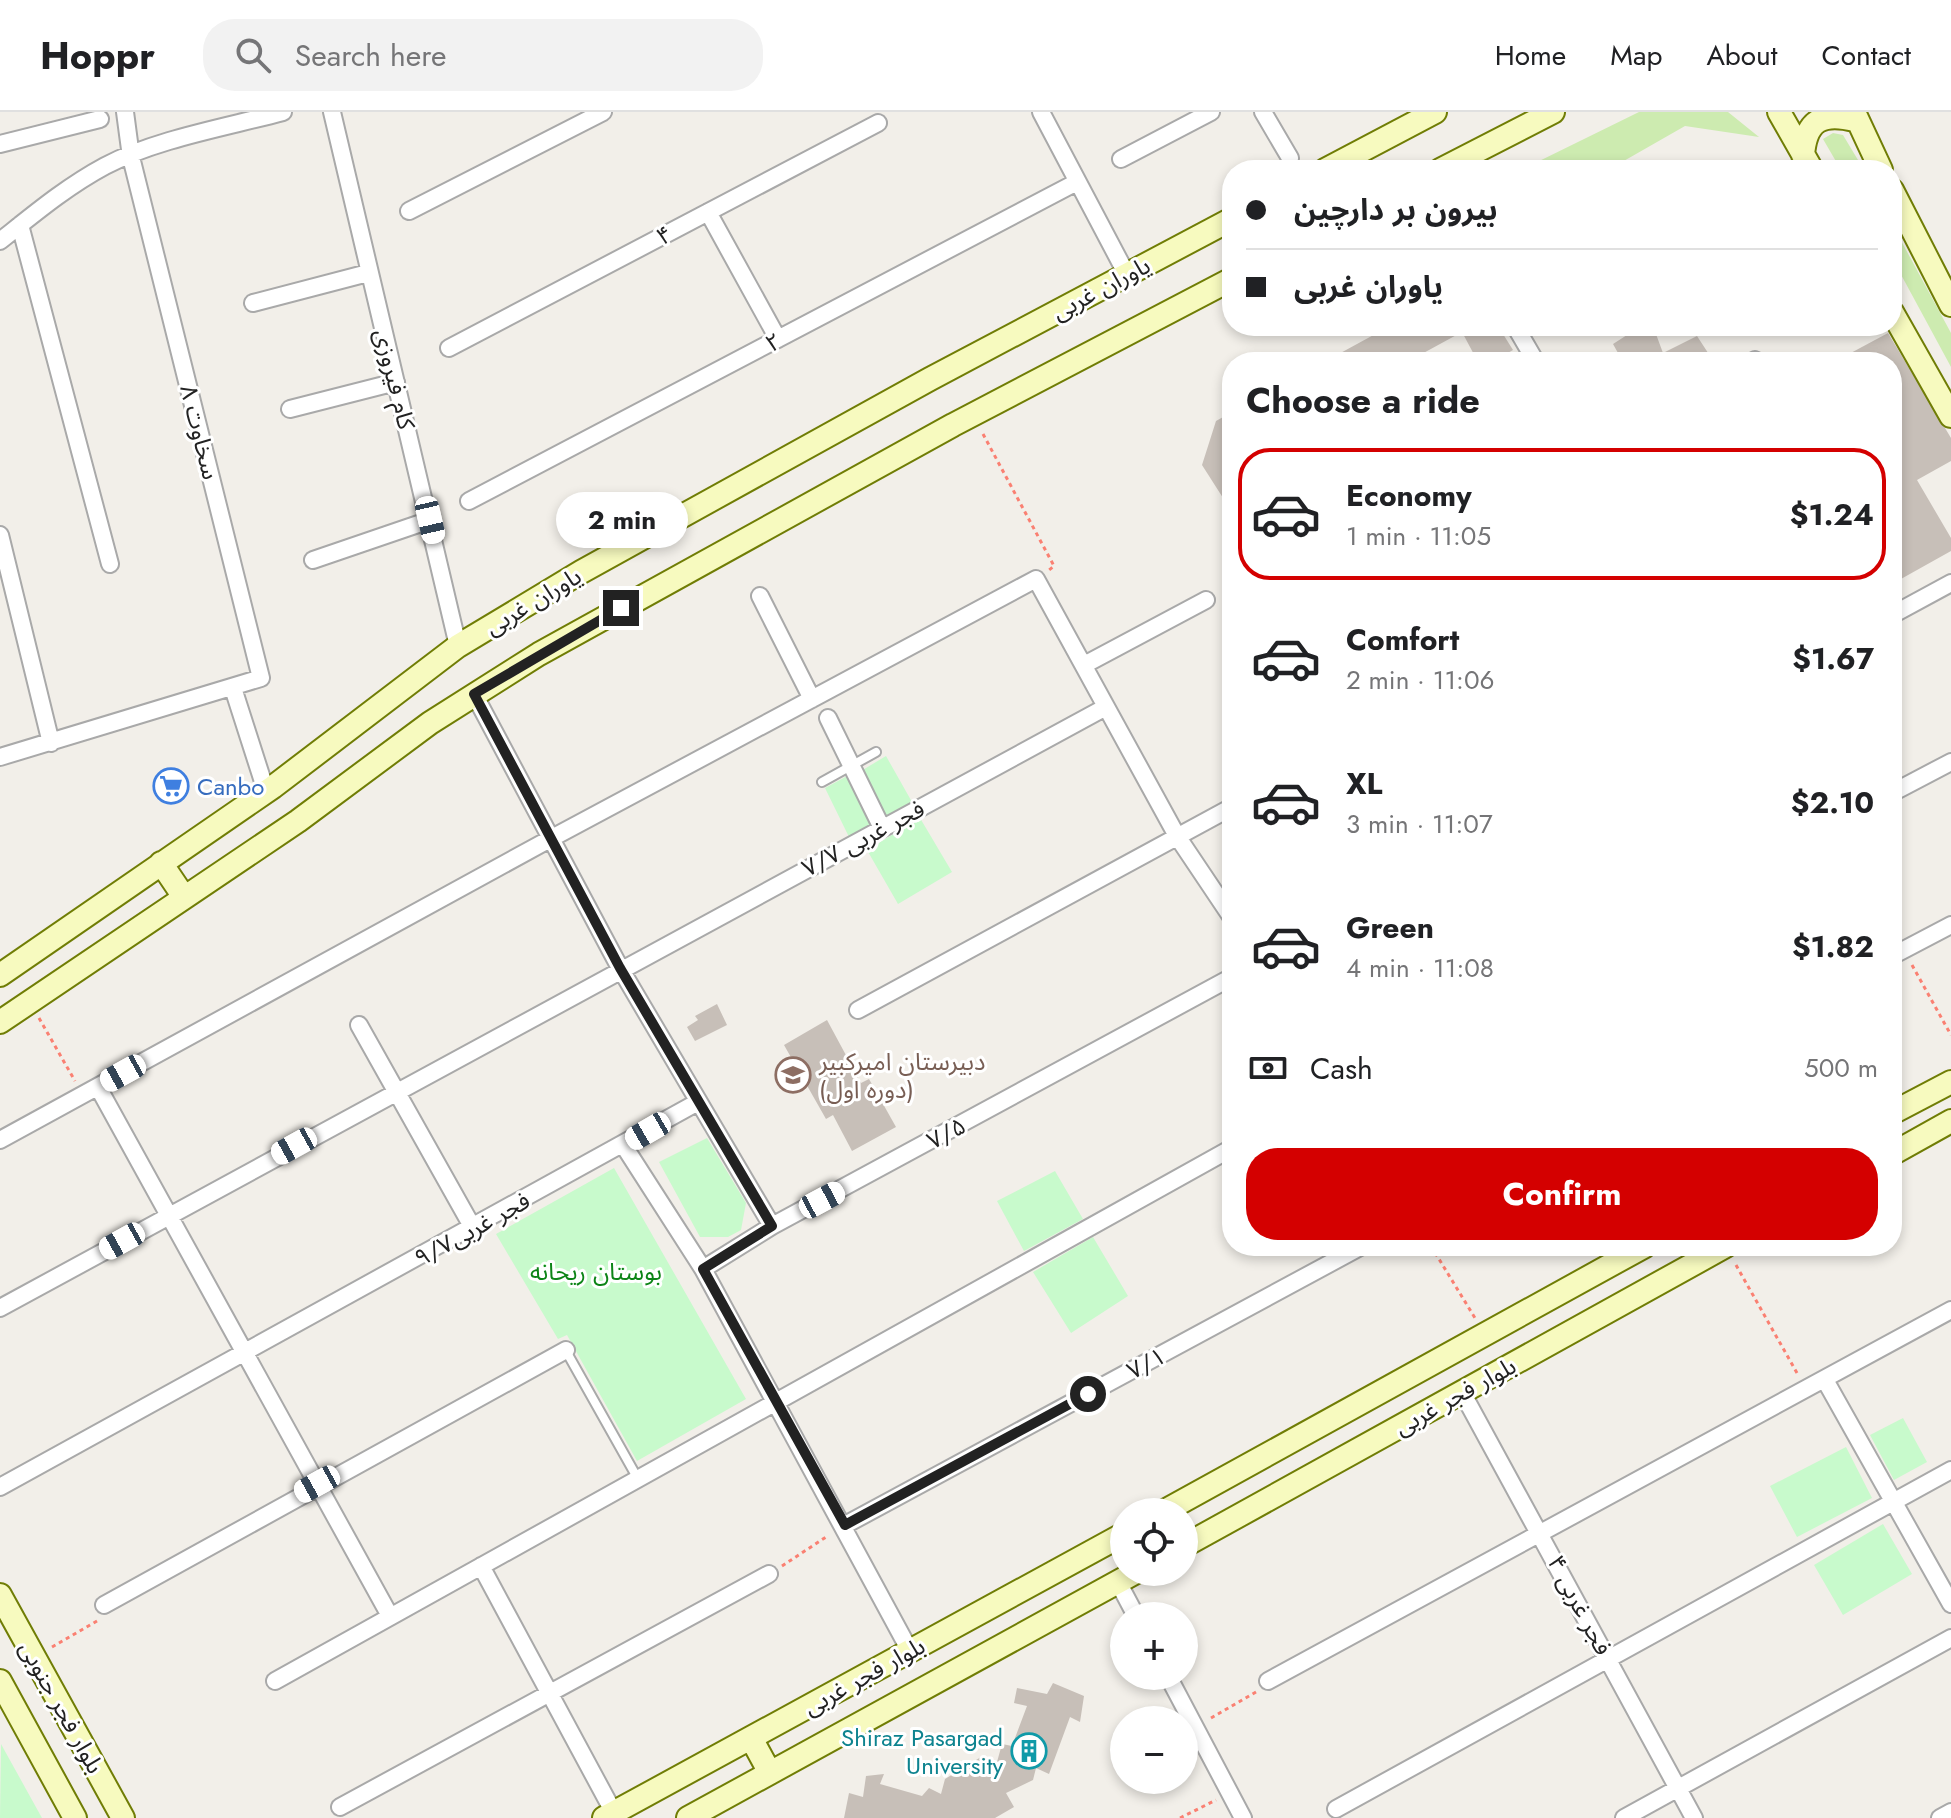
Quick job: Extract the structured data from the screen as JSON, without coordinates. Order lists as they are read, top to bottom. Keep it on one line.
{"streets":{"main road":["یاوران غربی","بلوار فجر غربی","بلوار فجر جنوبی"],"street":["۴","۲","کام فیروزی","سخاوت ۸","۷/۷ فجر غربی","۷/۵","فجر غربی۹/۷","۷/۱","۴ فجر غربی"]},"crossings":[["یاوران غربی","کام فیروزی"],["بلوار فجر غربی","۴ فجر غربی"]],"parks":["بوستان ریحانه"],"places":{"supermarket":["Canbo"],"school or university":["دبیرستان امیرکبیر (دوره اول)"],"building":["Shiraz Pasargad University"]},"page":{"header":"Hoppr","search":"Search here","nav":["Home","Map","About","Contact"],"banner":["بیرون بر دارچین","یاوران غربی"],"heading":"Choose a ride","list":[{"name":"Economy","note":"1 min · 11:05","value":"$1.24"},{"name":"Comfort","note":"2 min · 11:06","value":"$1.67"},{"name":"XL","note":"3 min · 11:07","value":"$2.10"},{"name":"Green","note":"4 min · 11:08","value":"$1.82"}],"bubble":"2 min","pay":["Cash","500 m"],"buttons":"Confirm","map_buttons":["+","−"]}}
